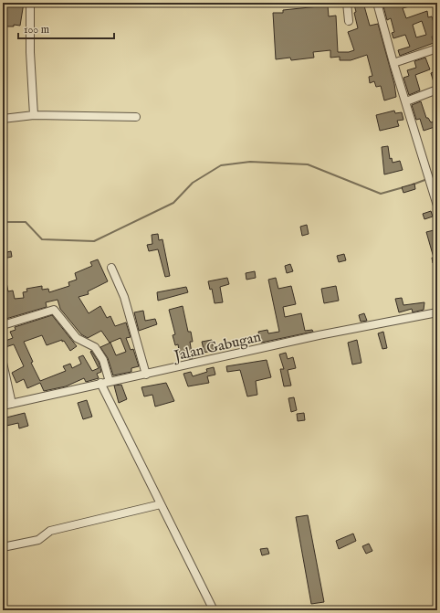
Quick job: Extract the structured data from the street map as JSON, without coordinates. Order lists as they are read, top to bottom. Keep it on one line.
{"streets":{"street":["Jalan Gabugan"]},"scale_bar":"100 m"}
